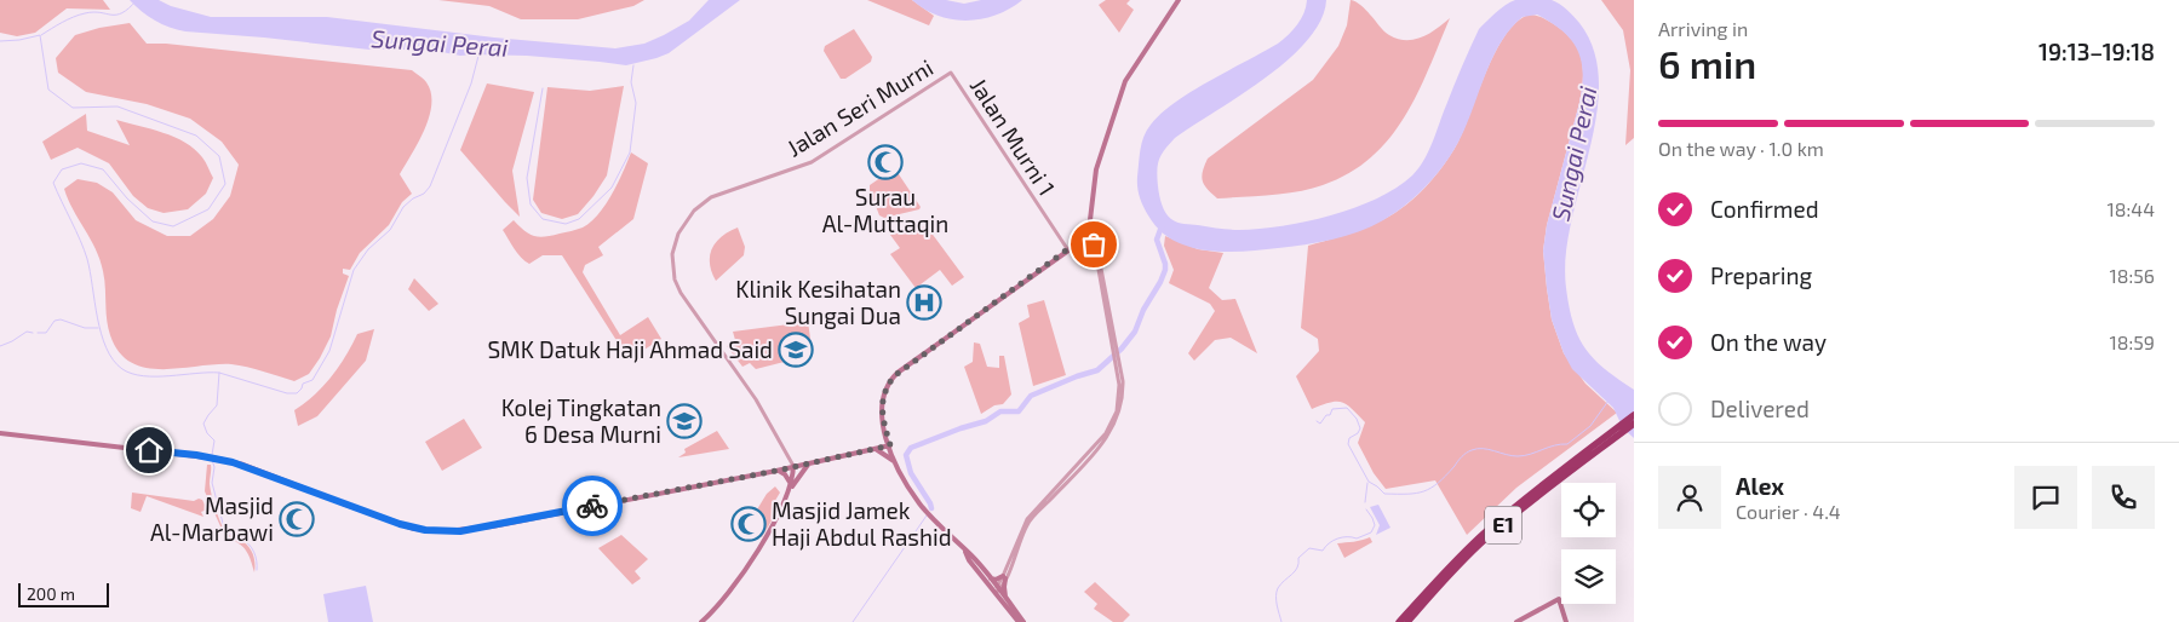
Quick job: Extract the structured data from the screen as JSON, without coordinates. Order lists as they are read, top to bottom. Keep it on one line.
{"streets":{"highway":["E1"],"street":["Jalan Seri Murni","Jalan Murni 1"]},"crossings":[["Jalan Seri Murni","Jalan Murni 1"]],"water":["Sungai Perai"],"places":{"mosque":["Surau Al-Muttaqin","Masjid Al-Marbawi","Masjid Jamek Haji Abdul Rashid"],"hospital":["Klinik Kesihatan Sungai Dua"],"school or university":["SMK Datuk Haji Ahmad Said","Kolej Tingkatan 6 Desa Murni"]},"scale_bar":"200 m","page":{"heading":["6 min","Arriving in","19:13–19:18"],"panel":["Alex","Courier · 4.4"],"bar":"On the way · 1.0 km","list":[["Confirmed","18:44"],["Preparing","18:56"],["On the way","18:59"],"Delivered"],"scale":"200 m"}}
